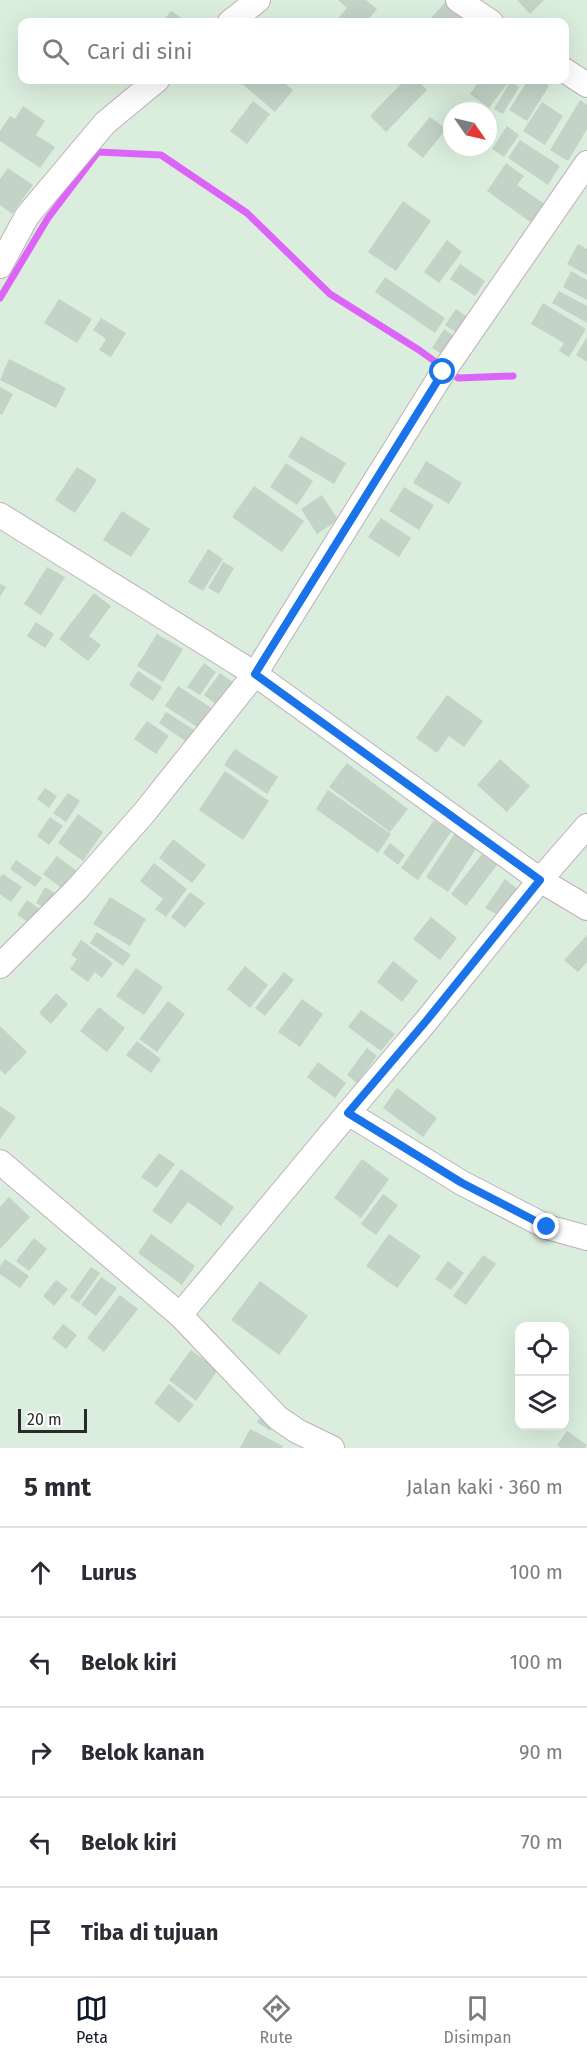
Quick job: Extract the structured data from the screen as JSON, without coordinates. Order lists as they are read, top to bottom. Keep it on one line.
{"scale_bar":"20 m","north":"bottom right","page":{"search":"Cari di sini","scale":"20 m","heading":["5 mnt","Jalan kaki · 360 m"],"list":[["Lurus","100 m"],["Belok kiri","100 m"],["Belok kanan","90 m"],["Belok kiri","70 m"],"Tiba di tujuan"],"nav":["Peta","Rute","Disimpan"]}}
